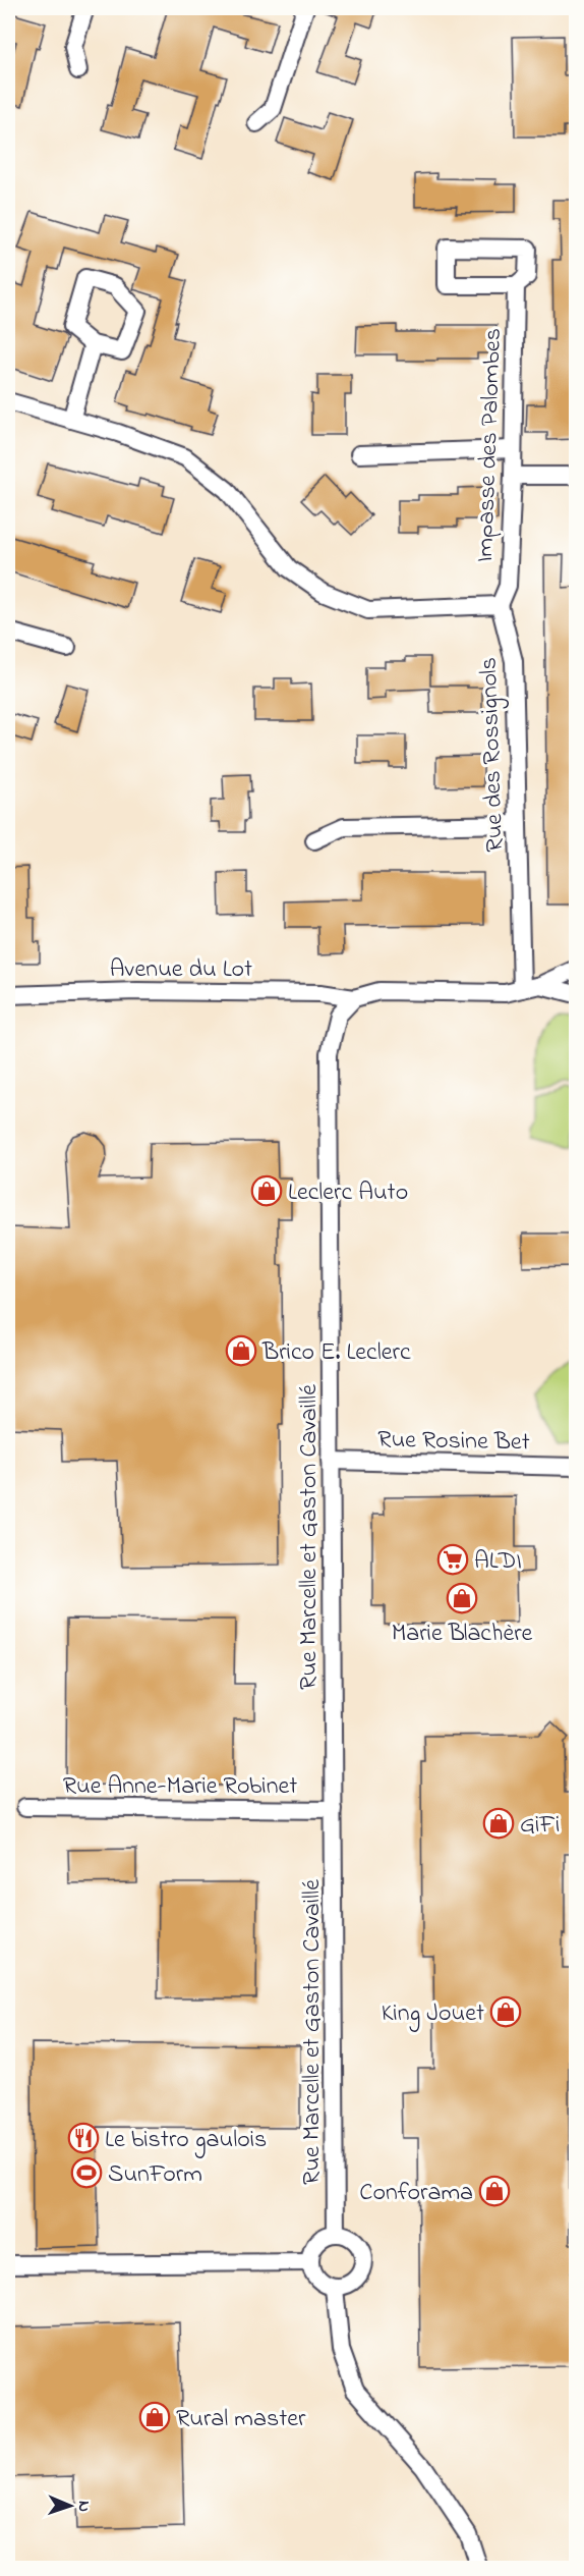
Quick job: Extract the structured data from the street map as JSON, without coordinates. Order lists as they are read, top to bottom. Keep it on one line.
{"streets":{"street":["Impasse des Palombes","Rue des Rossignols","Avenue du Lot","Rue Rosine Bet","Rue Marcelle et Gaston Cavaillé","Rue Anne-Marie Robinet"]},"crossings":[["Impasse des Palombes","Rue des Rossignols"],["Avenue du Lot","Rue Marcelle et Gaston Cavaillé"],["Rue Rosine Bet","Rue Marcelle et Gaston Cavaillé"],["Rue Marcelle et Gaston Cavaillé","Rue Anne-Marie Robinet"]],"places":{"shop":["Leclerc Auto","Brico E. Leclerc","Marie Blachère","GiFi","King Jouet","Conforama","Rural master"],"supermarket":["ALDI"],"restaurant":["Le bistro gaulois"],"sports":["SunForm"]},"north":"right"}
